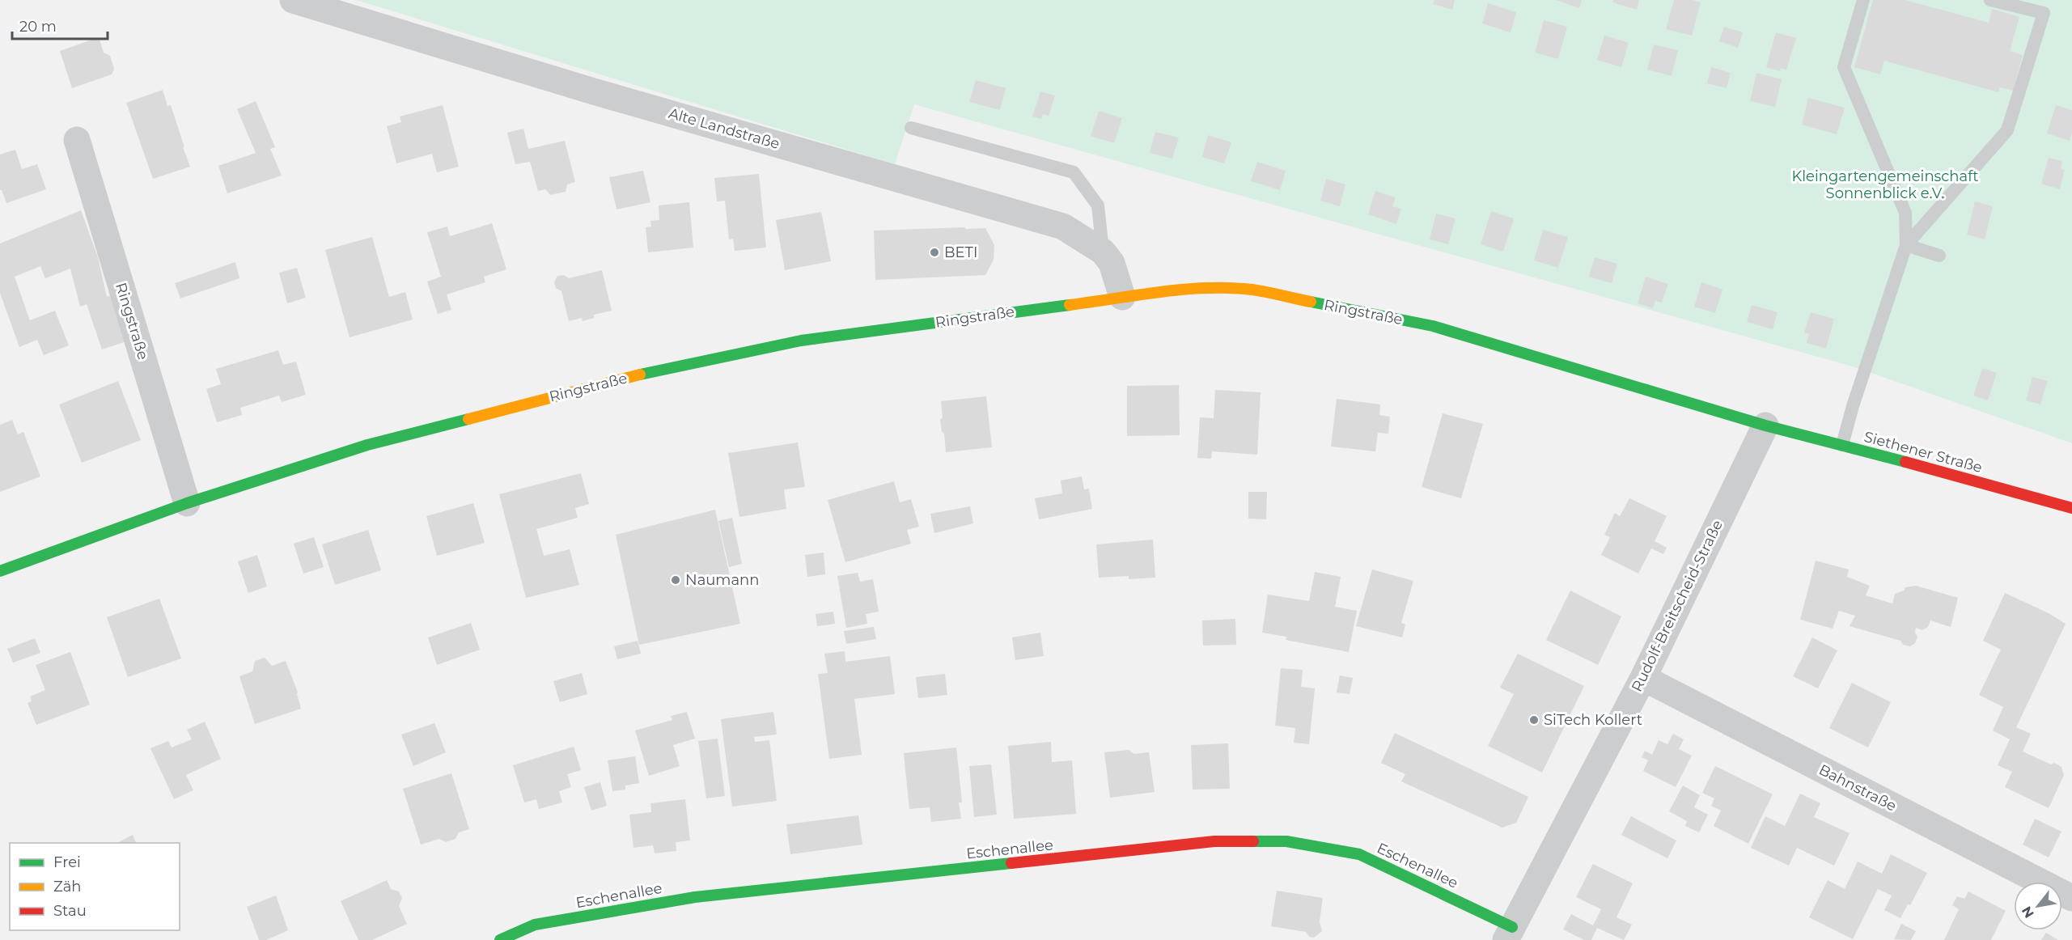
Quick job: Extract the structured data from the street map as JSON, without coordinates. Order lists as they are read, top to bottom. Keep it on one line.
{"streets":{"main road":["Ringstraße","Siethener Straße","Eschenallee"],"street":["Alte Landstraße","Rudolf-Breitscheid-Straße","Bahnstraße"]},"crossings":[["Alte Landstraße","Ringstraße"],["Ringstraße","Siethener Straße"],["Ringstraße","Rudolf-Breitscheid-Straße"],["Siethener Straße","Rudolf-Breitscheid-Straße"],["Rudolf-Breitscheid-Straße","Bahnstraße"],["Rudolf-Breitscheid-Straße","Eschenallee"]],"parks":["Kleingartengemeinschaft Sonnenblick e.V."],"places":["BETI","Naumann","SiTech Kollert"],"legend":["Frei","Zäh","Stau"],"scale_bar":"20 m","north":"bottom left"}
